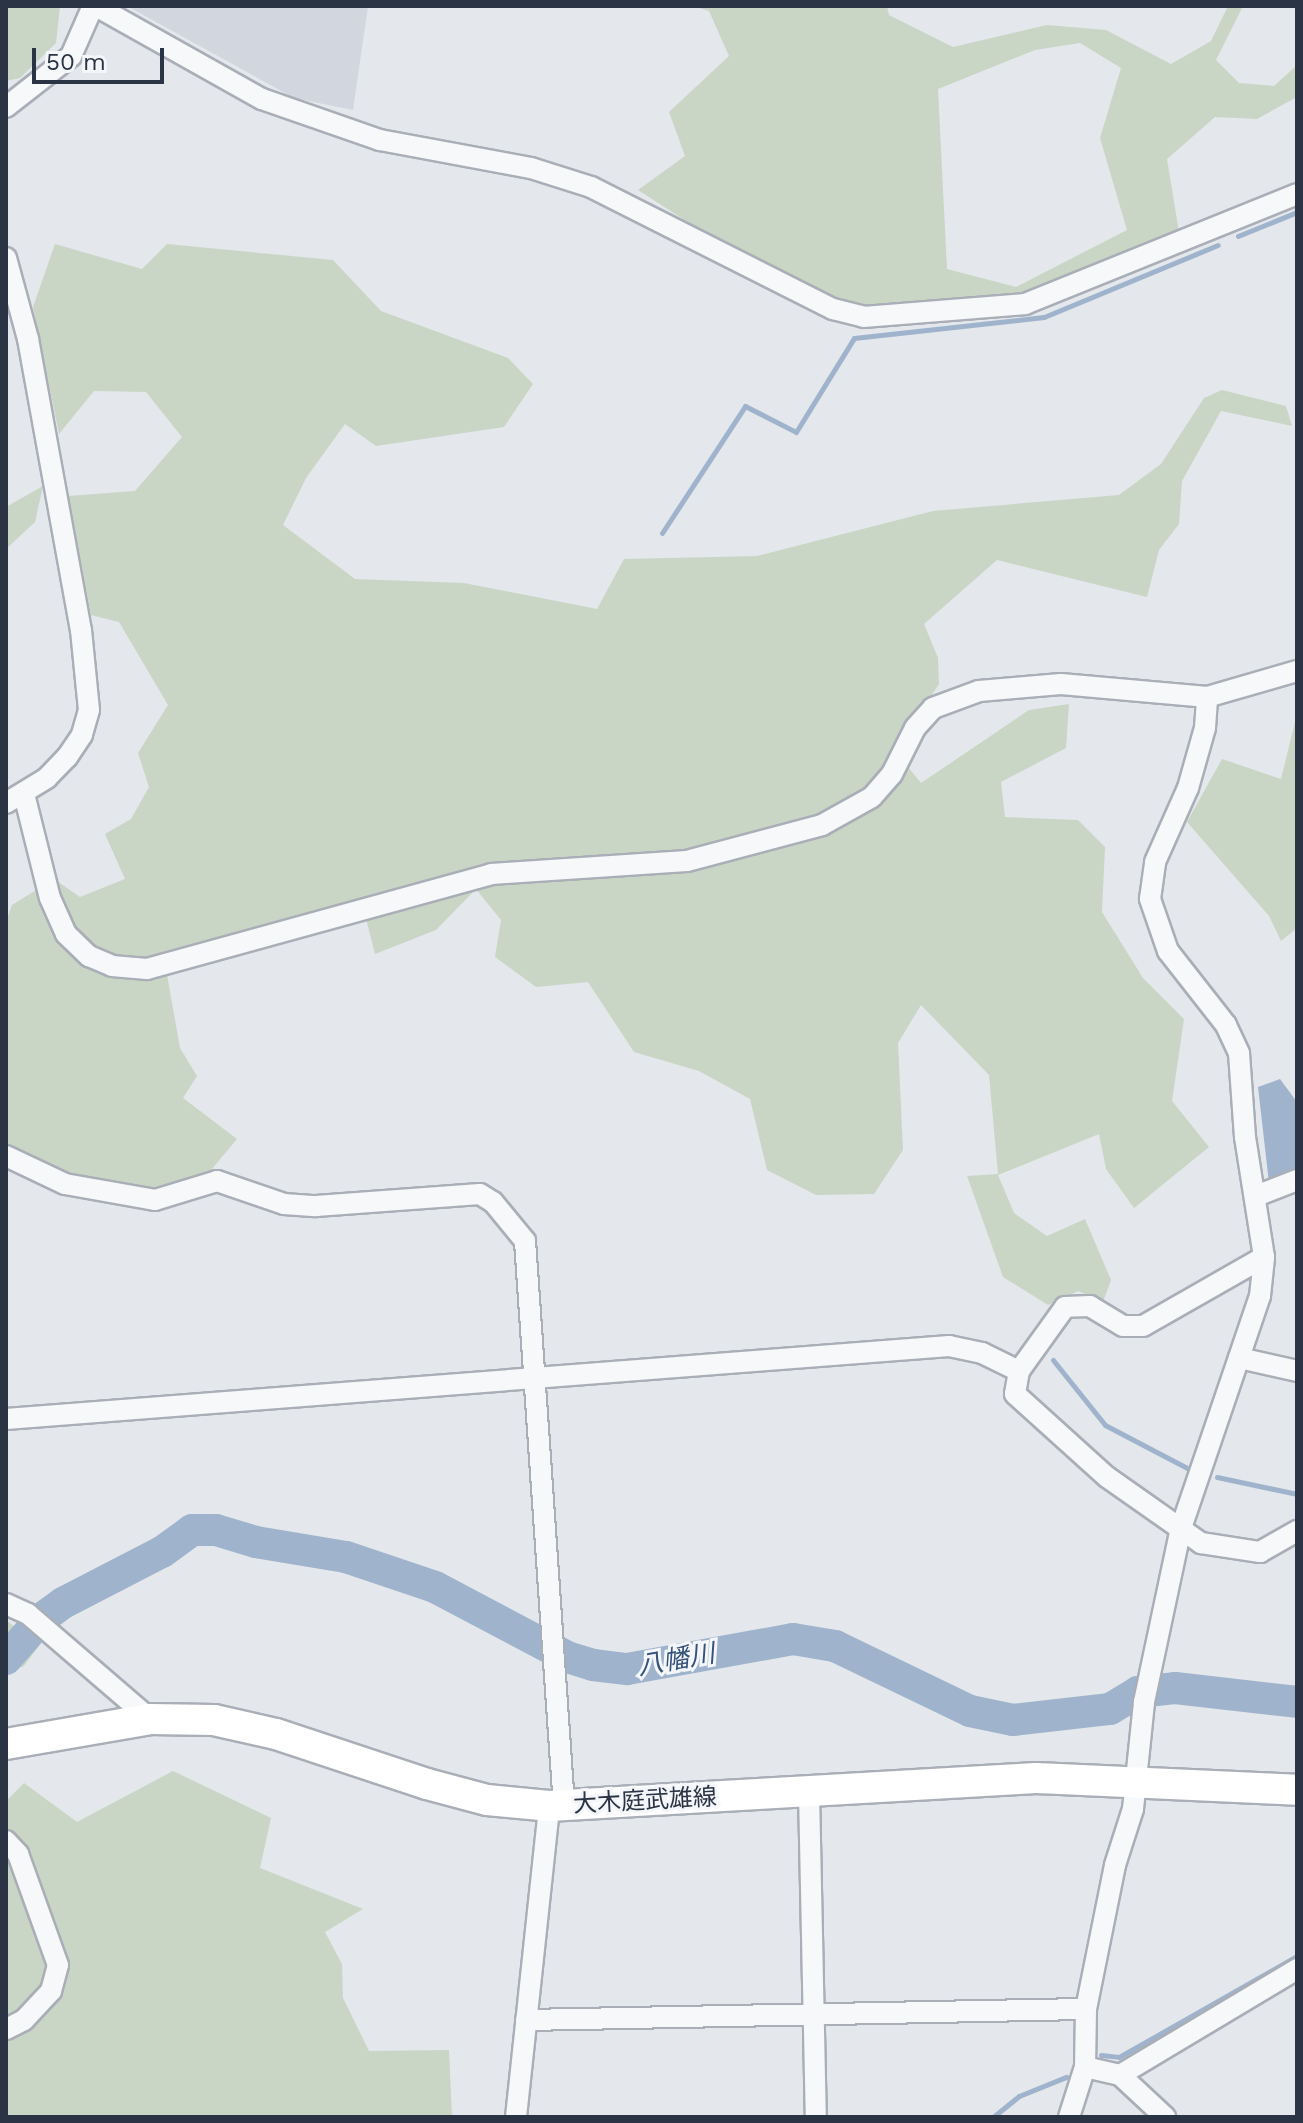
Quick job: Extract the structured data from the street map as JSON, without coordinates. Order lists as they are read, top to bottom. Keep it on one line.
{"streets":{"main road":["大木庭武雄線"]},"water":["八幡川"],"scale_bar":"50 m"}
